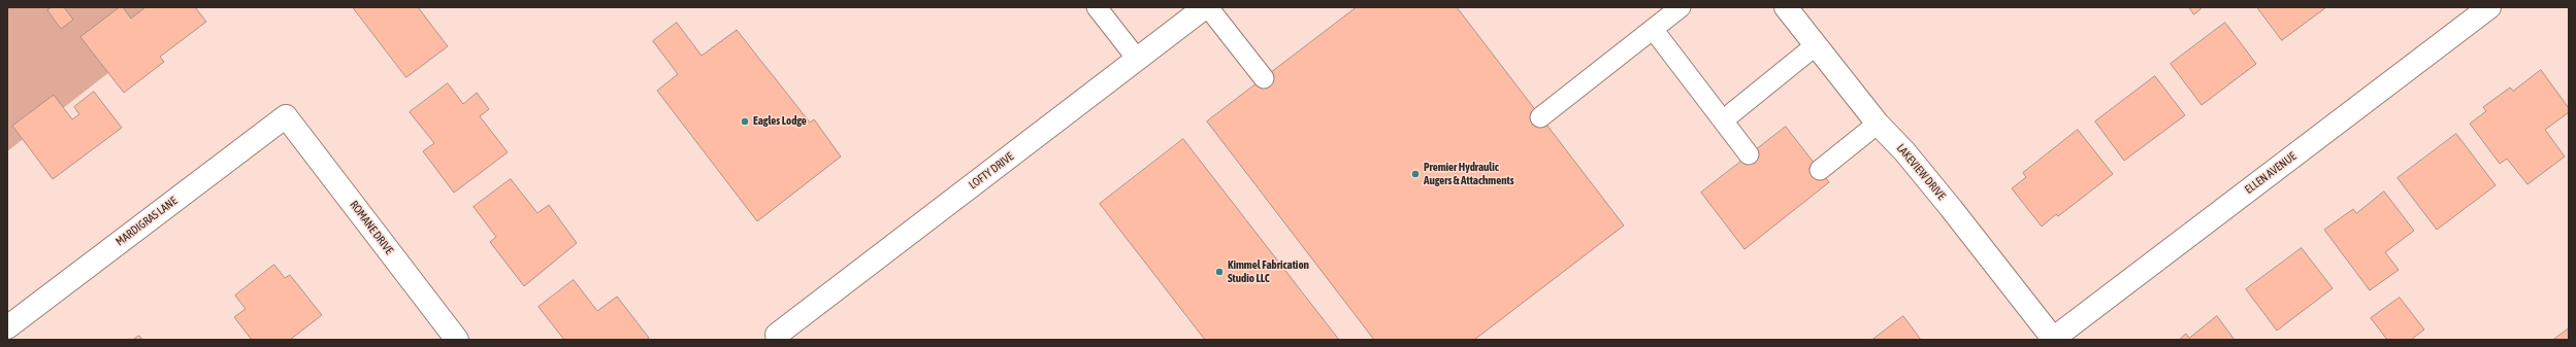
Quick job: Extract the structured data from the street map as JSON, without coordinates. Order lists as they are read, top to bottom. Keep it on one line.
{"streets":{"street":["LOFTY DRIVE","LAKEVIEW DRIVE","ELLEN AVENUE","MARDIGRAS LANE","ROMANE DRIVE"]},"crossings":[["LAKEVIEW DRIVE","ELLEN AVENUE"],["MARDIGRAS LANE","ROMANE DRIVE"]],"places":["Eagles Lodge","Premier Hydraulic Augers & Attachments","Kimmel Fabrication Studio LLC"]}
